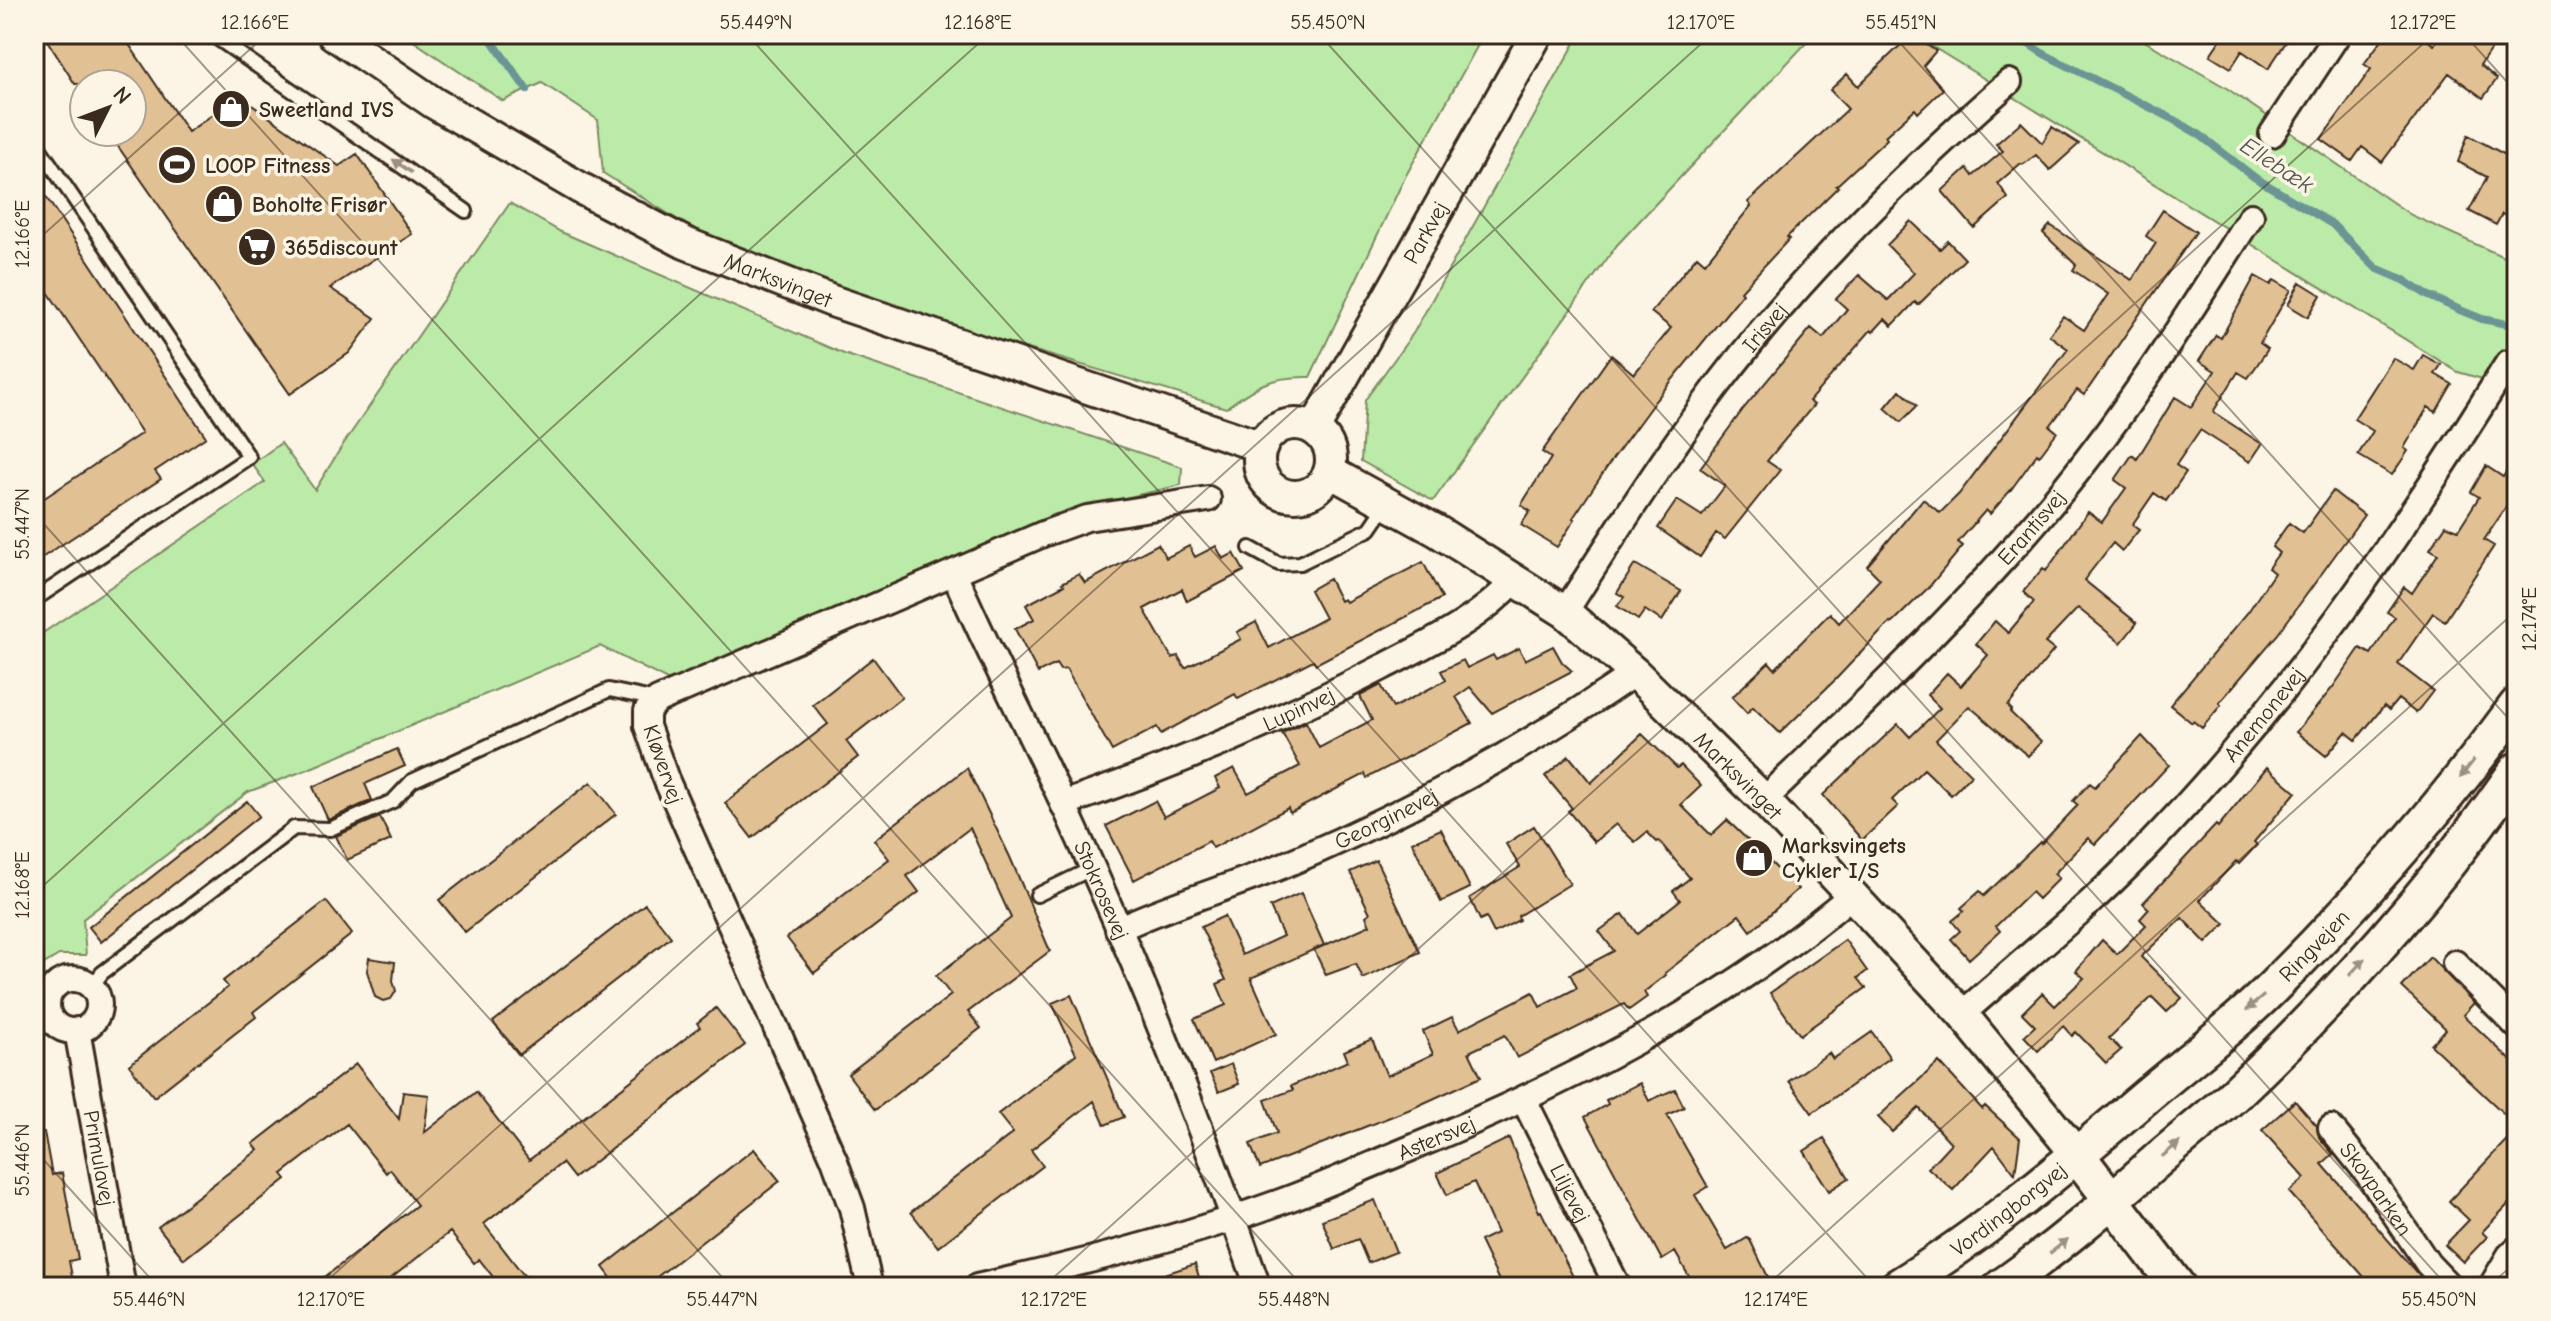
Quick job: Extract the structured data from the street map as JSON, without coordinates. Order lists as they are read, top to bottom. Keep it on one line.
{"streets":{"main road":["Ringvejen","Vordingborgvej"],"street":["Parkvej","Marksvinget","Irisvej","Erantisvej","Lupinvej","Anemonevej","Kløvervej","Georginevej","Stokrosevej","Astersvej","Primulavej","Skovparken","Liljevej"]},"crossings":[["Parkvej","Marksvinget"],["Marksvinget","Irisvej"],["Marksvinget","Erantisvej"],["Marksvinget","Lupinvej"],["Marksvinget","Anemonevej"],["Marksvinget","Georginevej"],["Marksvinget","Ringvejen"],["Marksvinget","Astersvej"],["Marksvinget","Vordingborgvej"],["Lupinvej","Stokrosevej"],["Kløvervej","Stokrosevej"],["Georginevej","Stokrosevej"],["Stokrosevej","Astersvej"],["Ringvejen","Vordingborgvej"],["Astersvej","Liljevej"]],"water":["Ellebæk"],"places":{"shop":["Sweetland IVS","Boholte Frisør","Marksvingets Cykler I/S"],"sports":["LOOP Fitness"],"supermarket":["365discount"]},"north":"top right","coordinates":["12.166°E","55.449°N","12.168°E","55.450°N","12.170°E","55.451°N","12.172°E","55.447°N","12.174°E","55.446°N","55.448°N"]}
